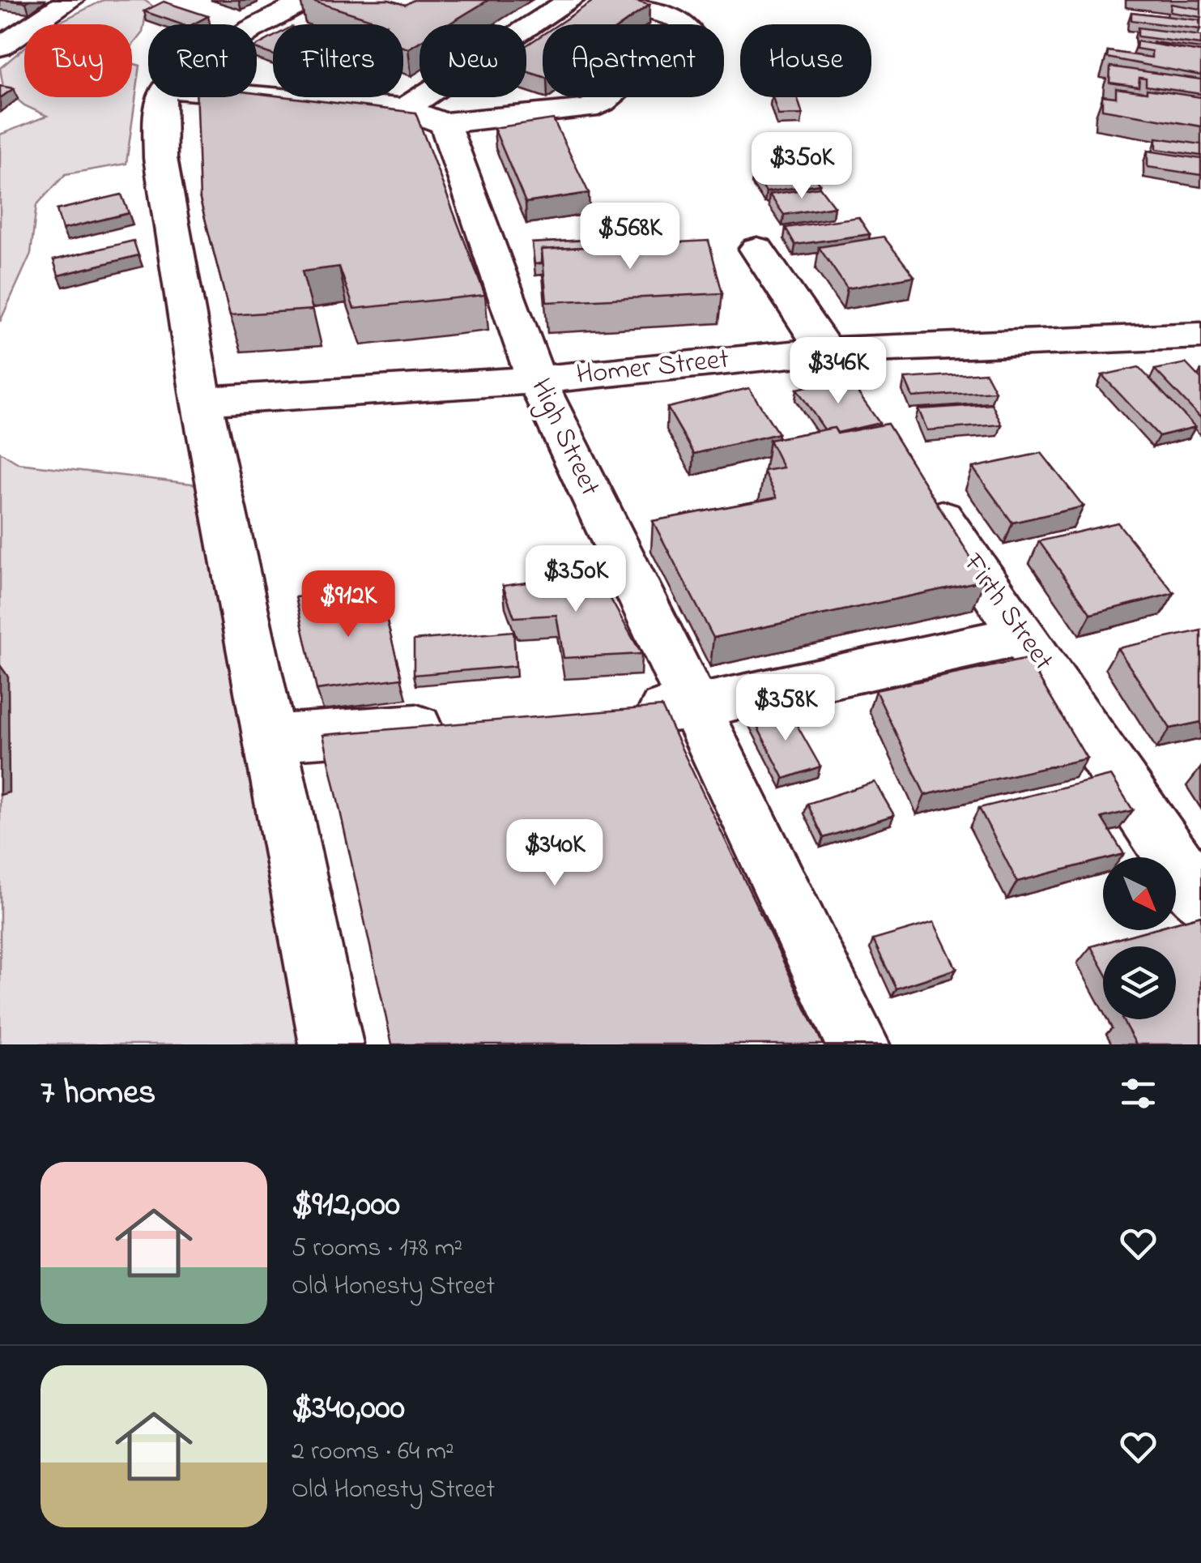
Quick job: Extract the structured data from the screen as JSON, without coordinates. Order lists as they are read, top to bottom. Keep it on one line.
{"streets":{"street":["Homer Street","High Street","Firth Street"]},"crossings":[["Homer Street","High Street"]],"north":"bottom right","page":{"chip":["Buy","Rent","Filters","New","Apartment","House"],"price":["$350K","$568K","$346K","$350K","$912K","$358K","$340K"],"heading":"7 homes","list":[{"name":"$912,000","note":"5 rooms · 178 m² · Old Honesty Street"},{"name":"$340,000","note":"2 rooms · 64 m² · Old Honesty Street"}]}}
